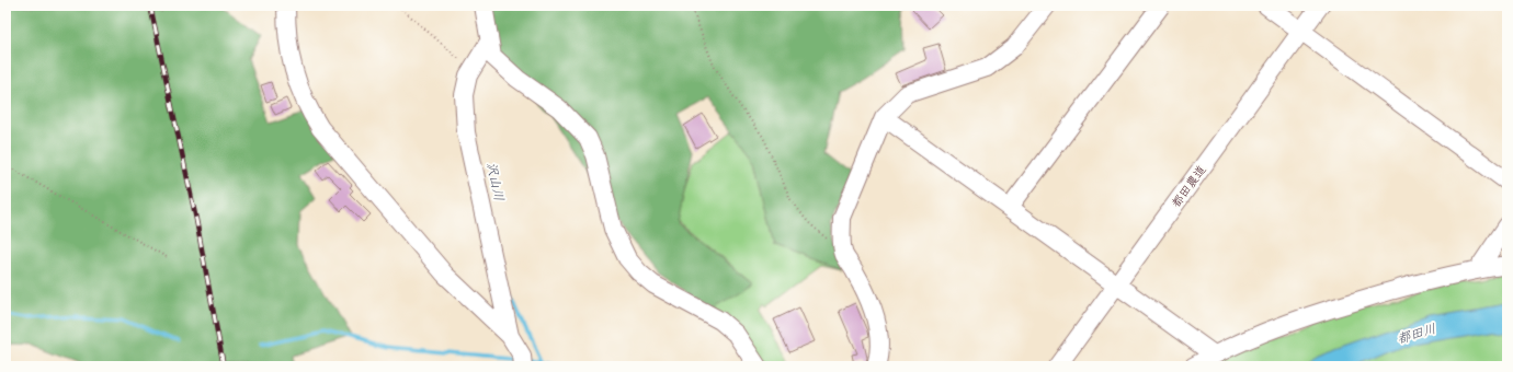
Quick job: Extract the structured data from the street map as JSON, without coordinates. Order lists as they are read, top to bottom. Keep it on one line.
{"streets":{"street":["都田農道"]},"water":["沢山川","都田川"]}
